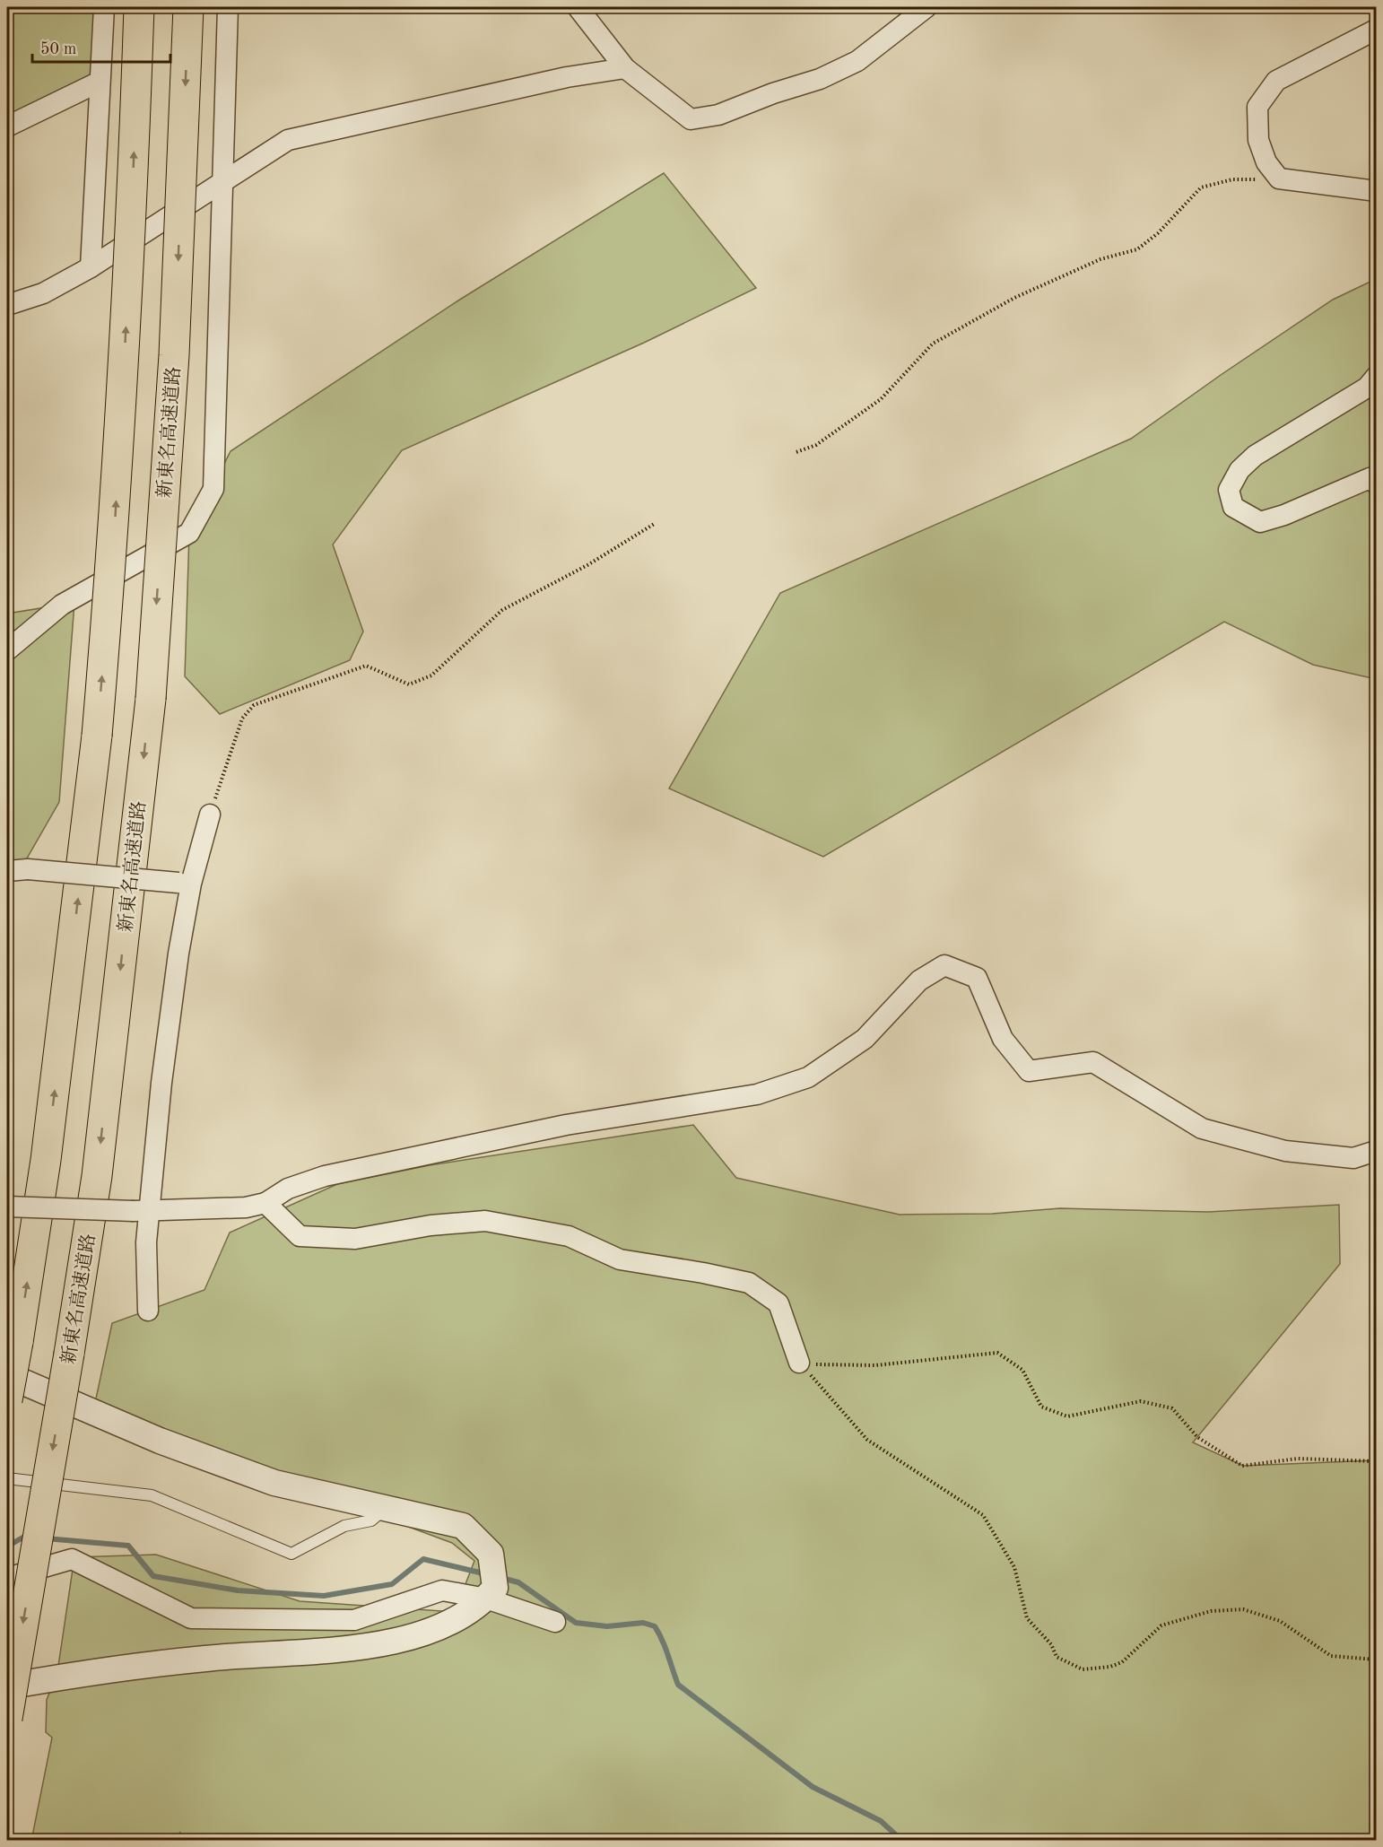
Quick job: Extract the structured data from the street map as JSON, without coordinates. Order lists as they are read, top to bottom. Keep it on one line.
{"streets":{"highway":["新東名高速道路"]},"scale_bar":"50 m"}
